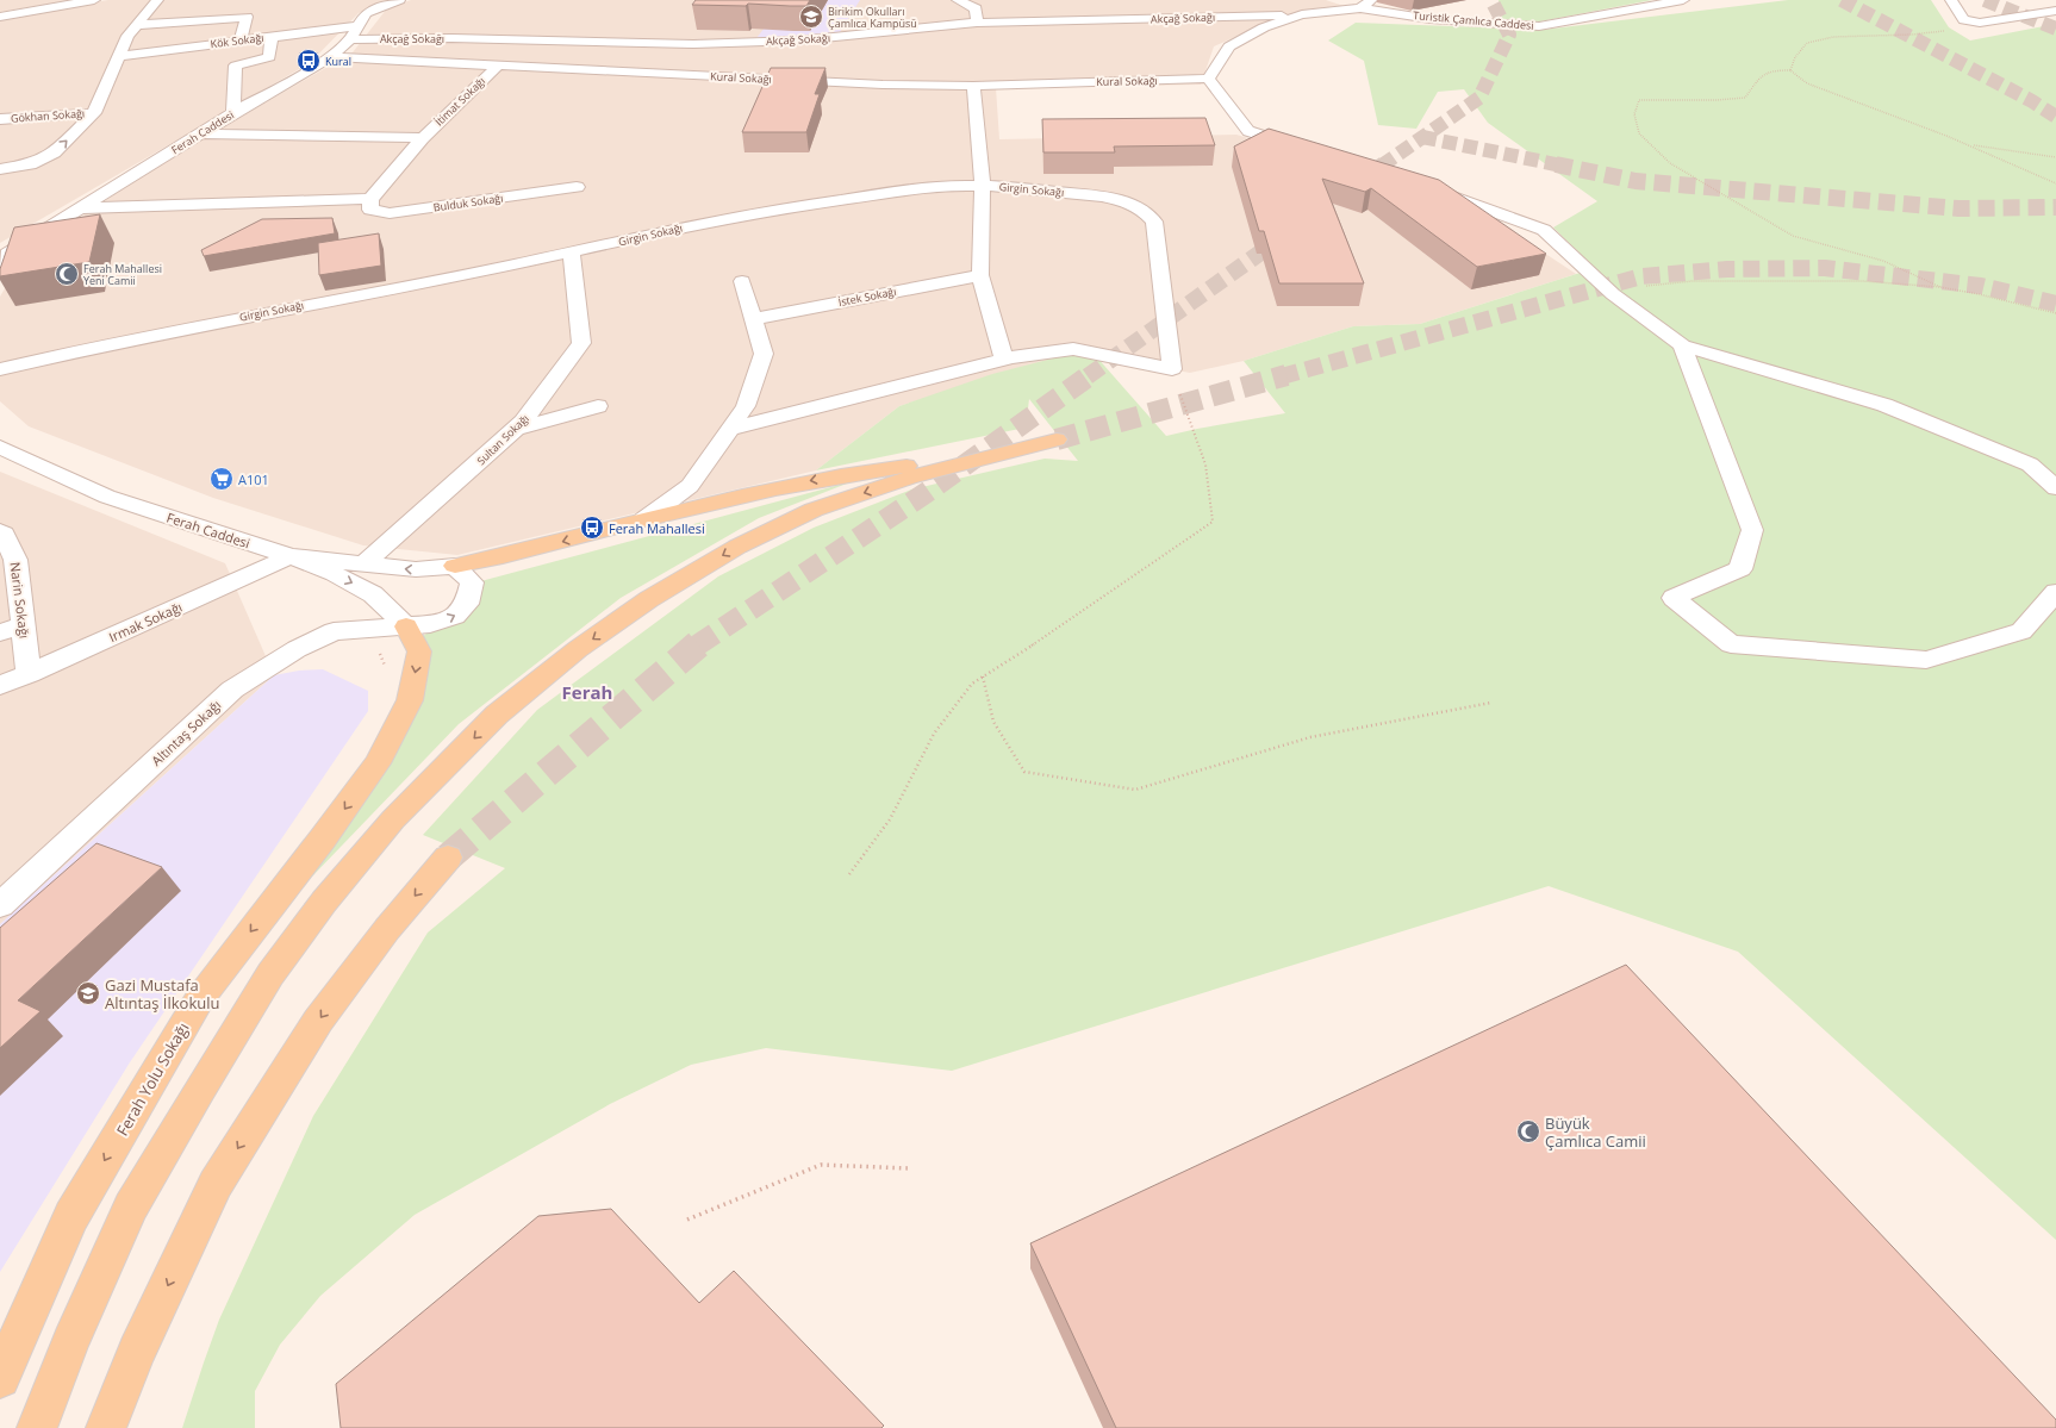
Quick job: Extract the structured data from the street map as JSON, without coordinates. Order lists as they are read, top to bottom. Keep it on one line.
{"streets":{"main road":["Ferah Yolu Sokağı"],"street":["Akçağ Sokağı","Turistik Çamlıca Caddesi","Kök Sokağı","Kural Sokağı","İtimat Sokağı","Gökhan Sokağı","Ferah Caddesi","Girgin Sokağı","Bulduk Sokağı","İstek Sokağı","Sultan Sokağı","Narin Sokağı","Irmak Sokağı","Altıntaş Sokağı"]},"crossings":[["Akçağ Sokağı","Turistik Çamlıca Caddesi"],["Akçağ Sokağı","Kök Sokağı"],["Akçağ Sokağı","Ferah Caddesi"],["Kök Sokağı","Ferah Caddesi"],["Kural Sokağı","İtimat Sokağı"],["Kural Sokağı","Ferah Caddesi"],["İtimat Sokağı","Bulduk Sokağı"],["Ferah Caddesi","Irmak Sokağı"],["Ferah Caddesi","Altıntaş Sokağı"],["Ferah Caddesi","Ferah Yolu Sokağı"],["Girgin Sokağı","Sultan Sokağı"],["Narin Sokağı","Irmak Sokağı"],["Altıntaş Sokağı","Ferah Yolu Sokağı"]],"districts":["Ferah"],"places":{"school or university":["Birikim Okulları Çamlıca Kampüsü","Gazi Mustafa Altıntaş İlkokulu"],"bus stop":["Kural","Ferah Mahallesi"],"mosque":["Ferah Mahallesi Yeni Camii","Büyük Çamlıca Camii"],"supermarket":["A101"]}}
